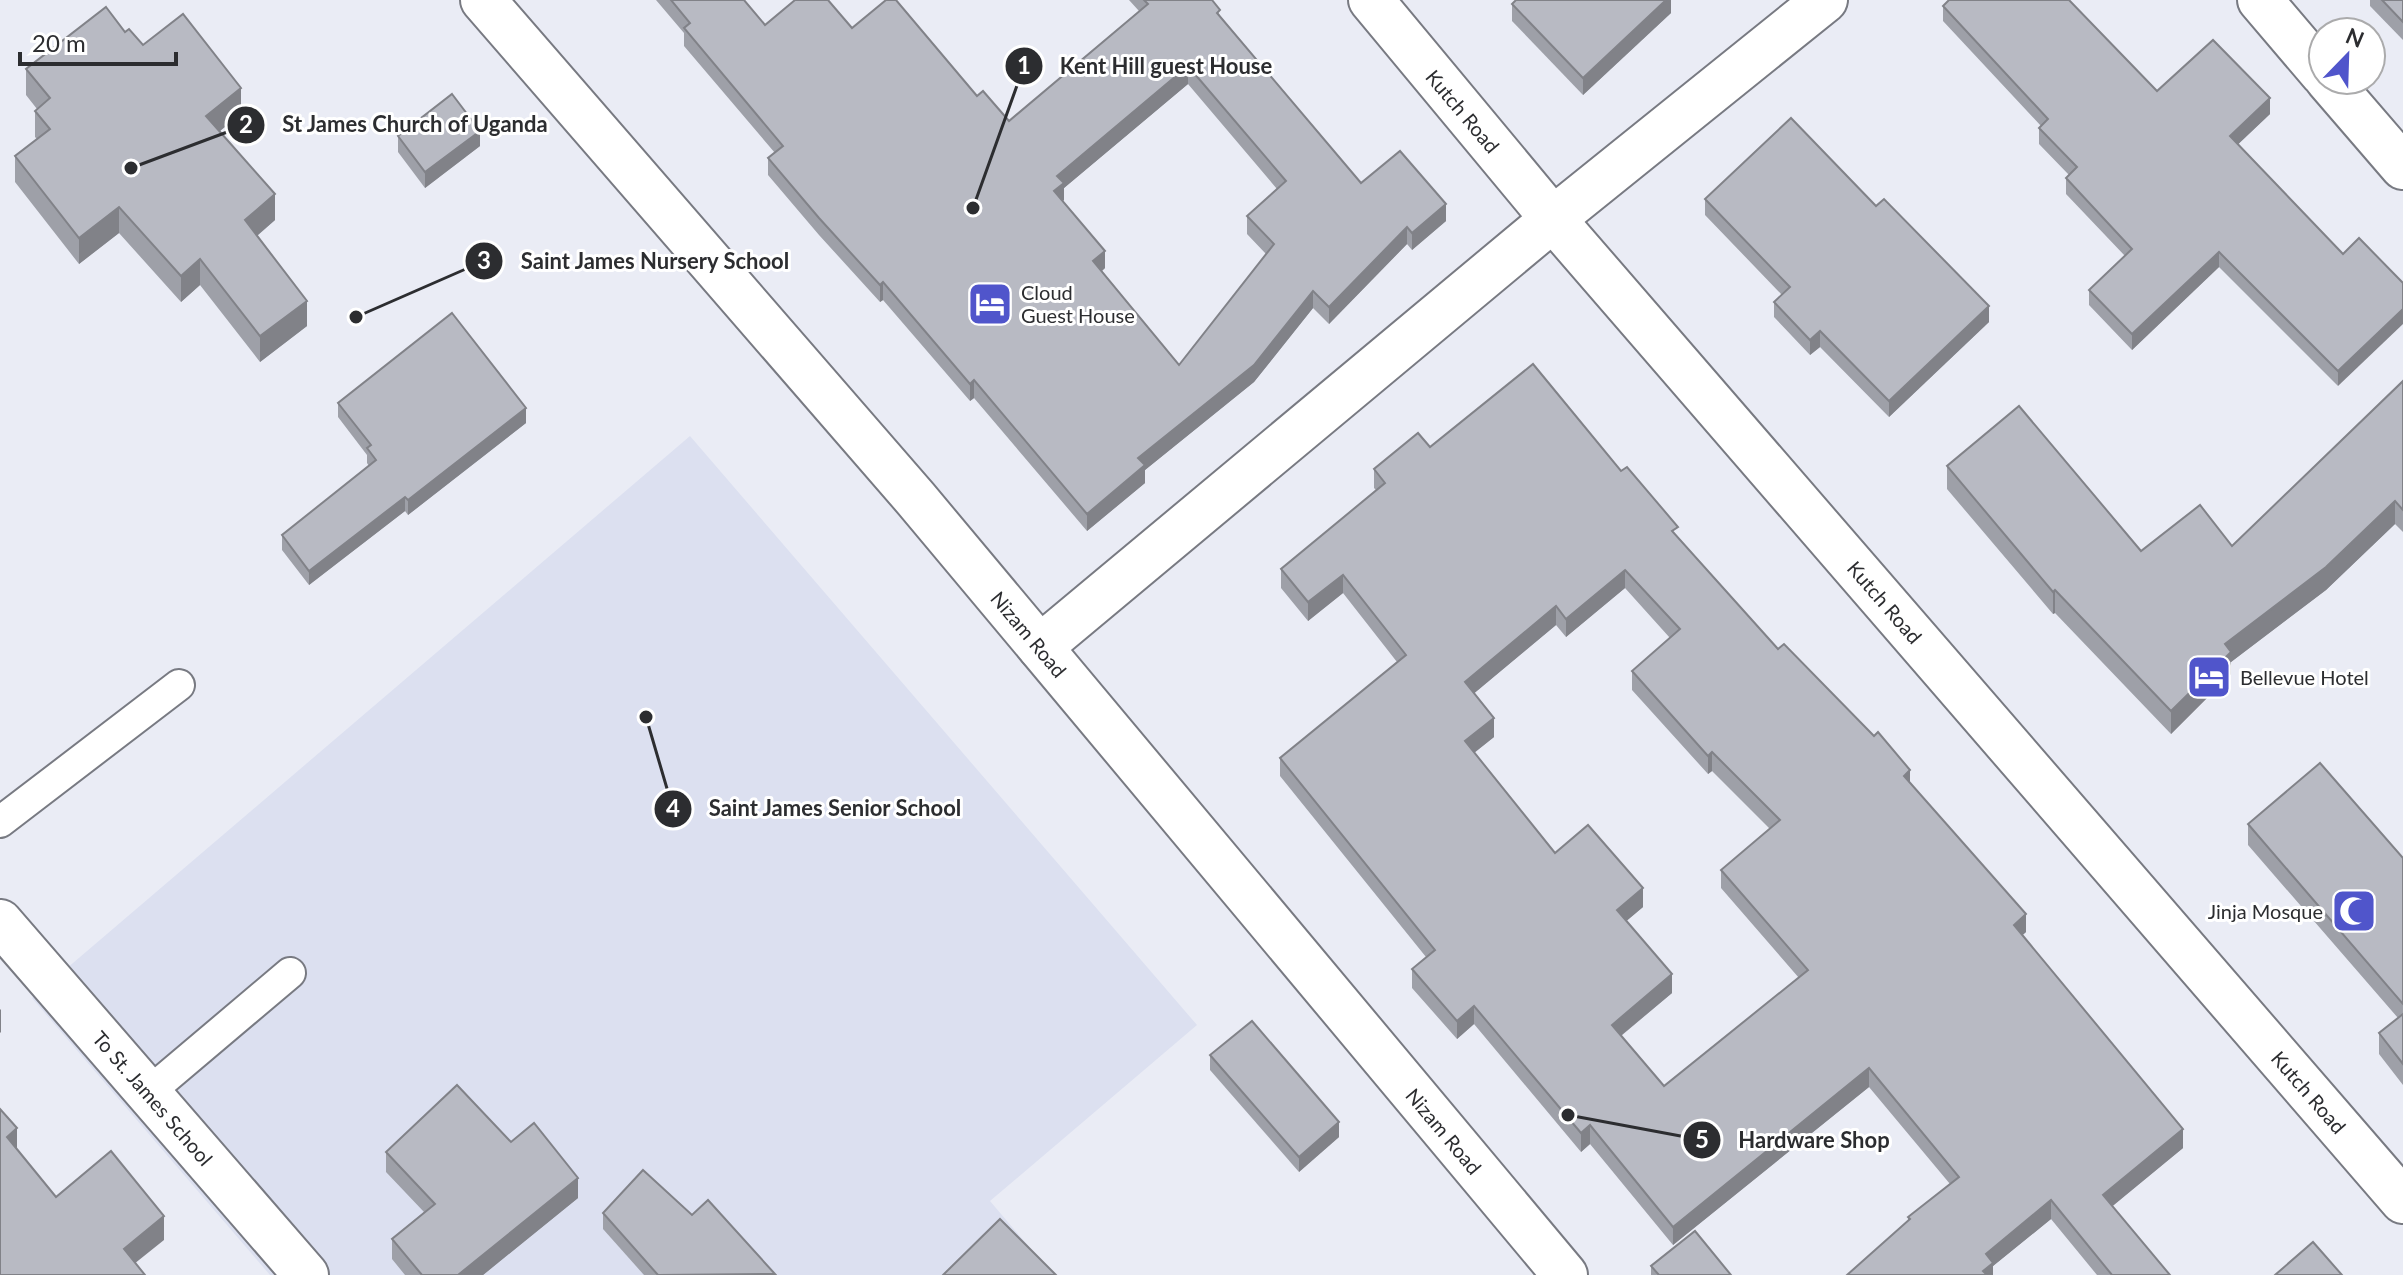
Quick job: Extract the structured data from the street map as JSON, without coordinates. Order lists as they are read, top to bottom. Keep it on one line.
{"streets":{"street":["Kutch Road","Nizam Road","To St. James School"]},"places":{"other":["St James Church of Uganda","Kent Hill guest House","Saint James Nursery School","Saint James Senior School","Hardware Shop"],"hotel":["Cloud Guest House","Bellevue Hotel"],"mosque":["Jinja Mosque"]},"scale_bar":"20 m","north":"top right"}
